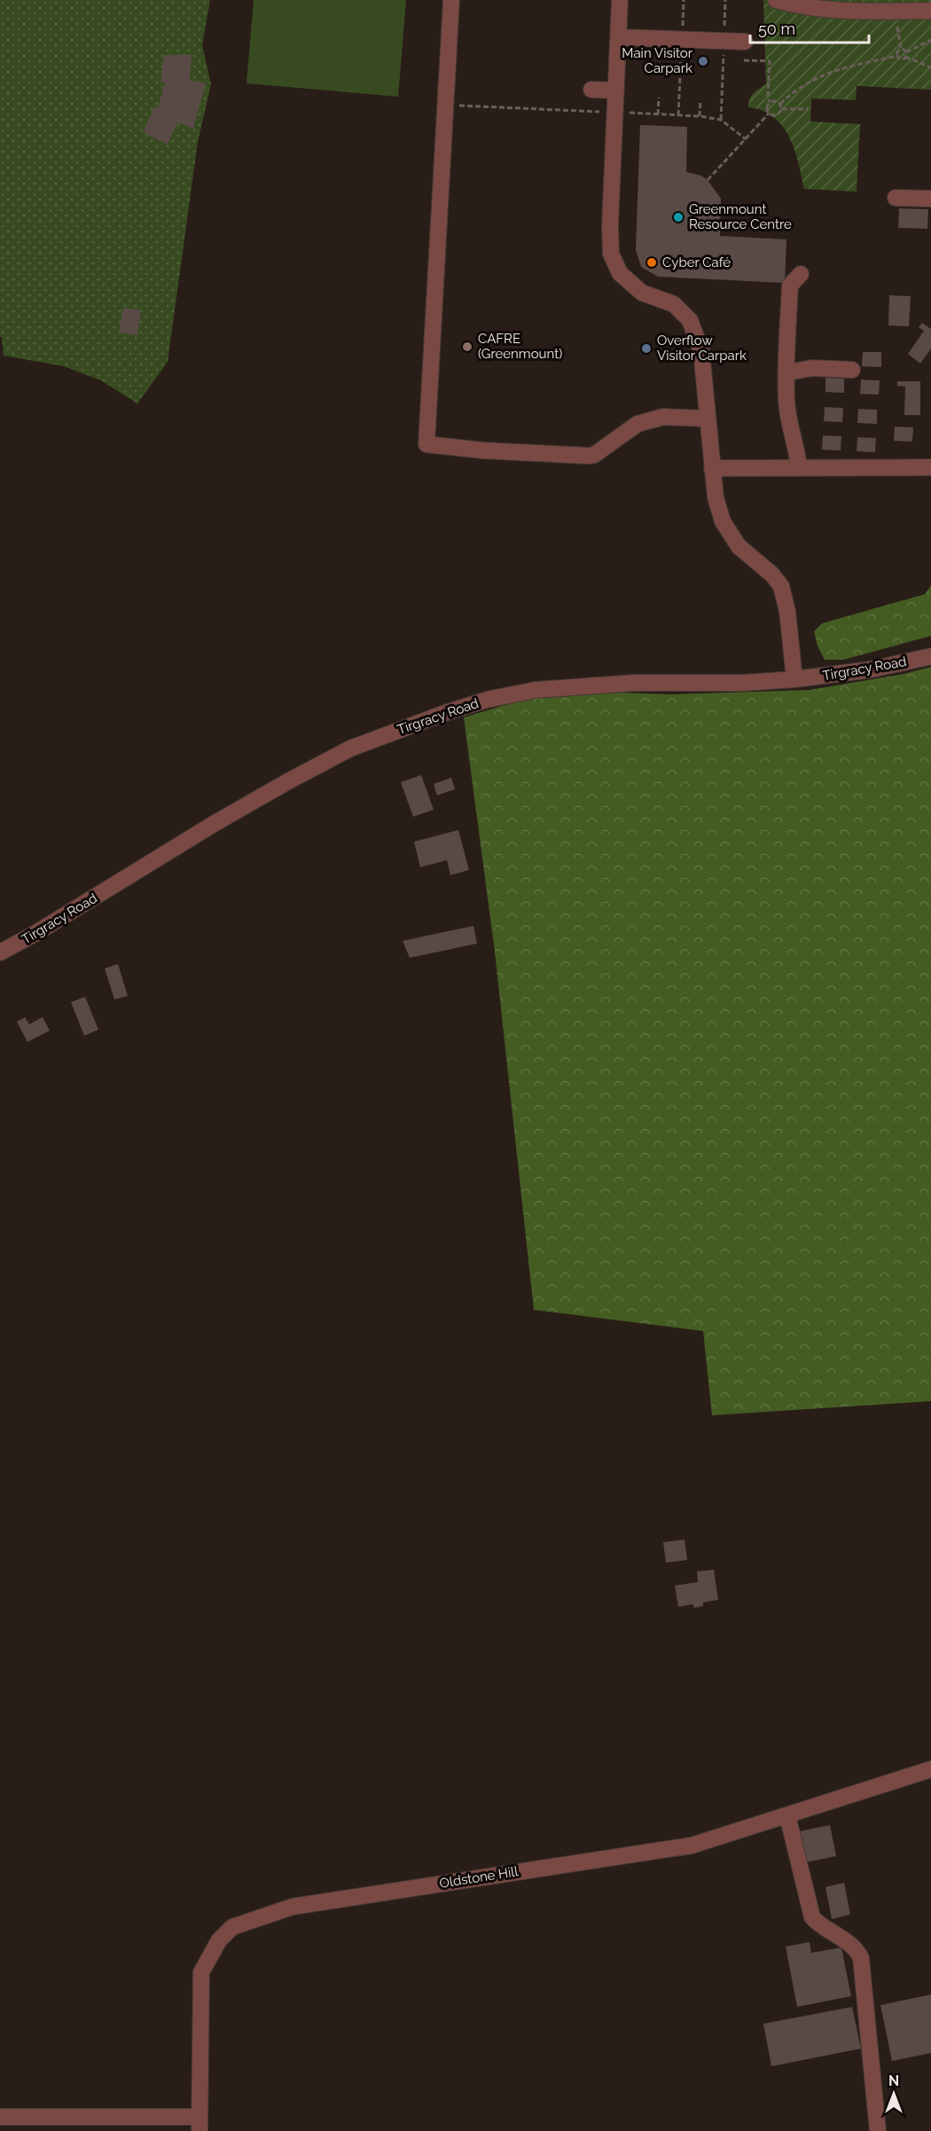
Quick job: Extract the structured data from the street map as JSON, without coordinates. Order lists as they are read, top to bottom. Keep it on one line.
{"streets":{"street":["Tirgracy Road","Oldstone Hill"]},"places":["Main Visitor Carpark","Greenmount Resource Centre","Cyber Café","CAFRE (Greenmount)","Overflow Visitor Carpark"],"scale_bar":"50 m","north":"top"}
